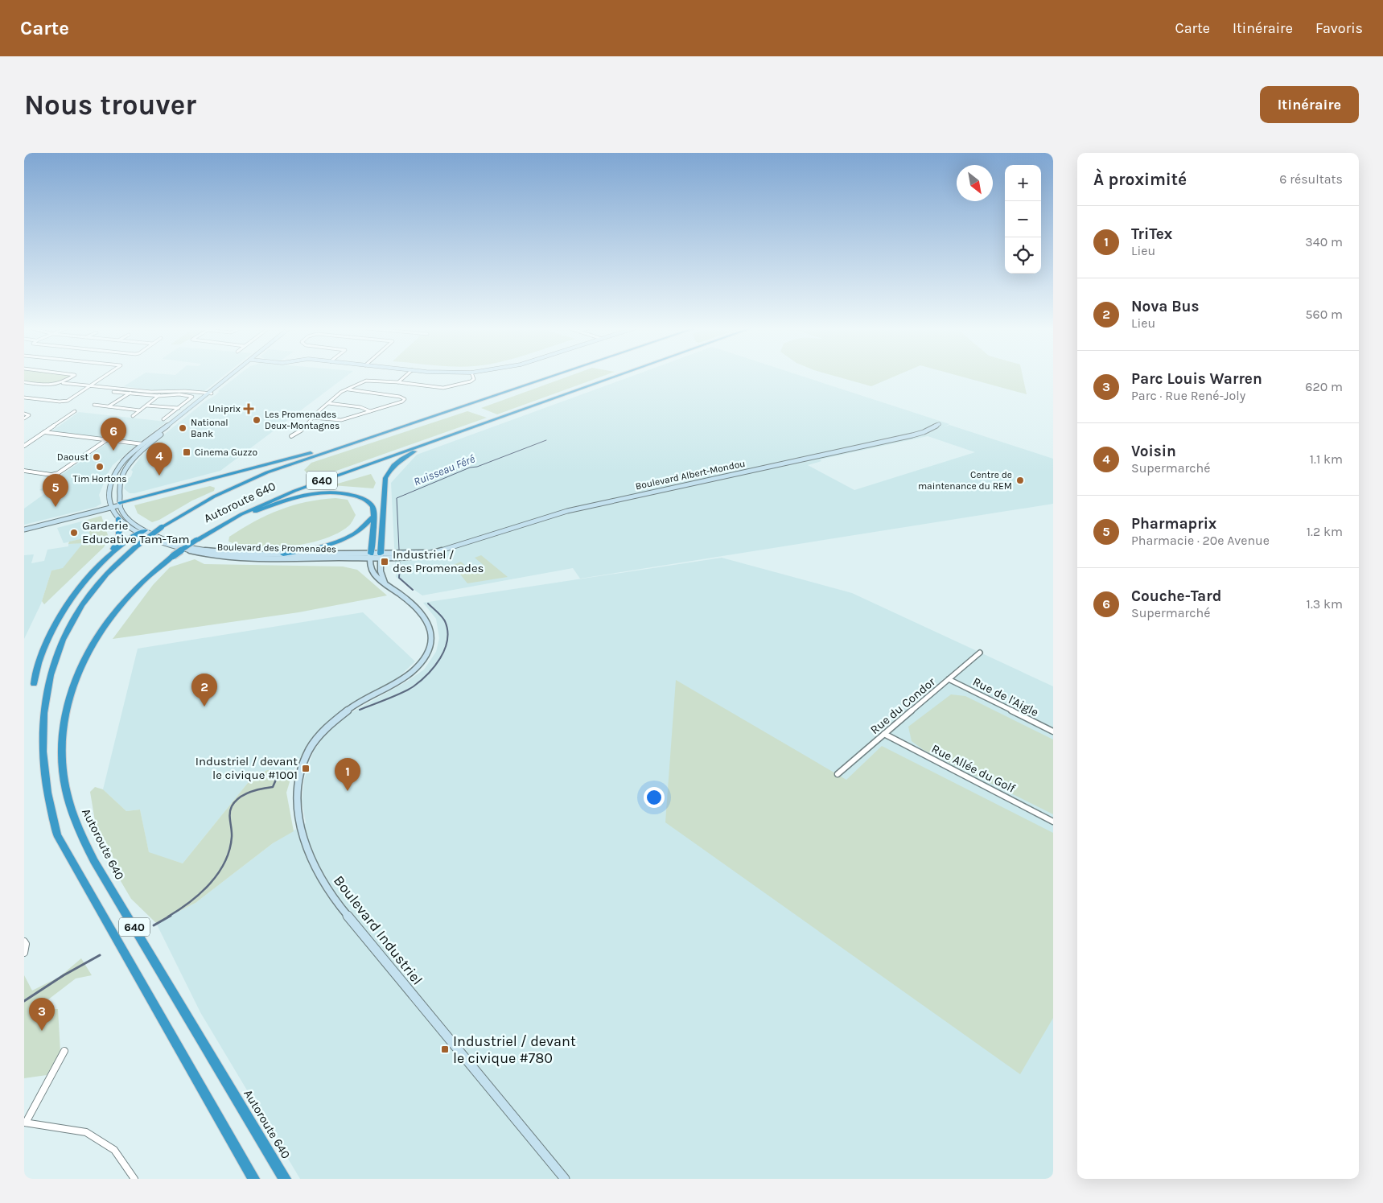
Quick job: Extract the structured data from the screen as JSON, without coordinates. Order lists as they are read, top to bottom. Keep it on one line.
{"streets":{"highway":["640","Autoroute 640"],"street":["Boulevard Albert-Mondou","Boulevard des Promenades","Rue de l'Aigle","Rue du Condor","Rue Allée du Golf","Boulevard Industriel"]},"crossings":[["Boulevard Albert-Mondou","Boulevard des Promenades"],["Boulevard des Promenades","Boulevard Industriel"],["Rue de l'Aigle","Rue du Condor"],["Rue du Condor","Rue Allée du Golf"]],"water":["Ruisseau Féré"],"places":{"health":["Uniprix"],"other":["Les Promenades Deux-Montagnes","National Bank","Daoust","Tim Hortons","Centre de maintenance du REM","Garderie Educative Tam-Tam"],"transit":["Cinema Guzzo","Industriel / des Promenades","Industriel / devant le civique #1001","Industriel / devant le civique #780"]},"north":"bottom right","page":{"header":"Carte","nav":["Carte","Itinéraire","Favoris"],"buttons":"Itinéraire","title":"Nous trouver","heading":["À proximité","6 résultats"],"map_buttons":["+","−"],"list":[{"mark":"1","name":"TriTex","note":"Lieu","value":"340 m"},{"mark":"2","name":"Nova Bus","note":"Lieu","value":"560 m"},{"mark":"3","name":"Parc Louis Warren","note":"Parc · Rue René-Joly","value":"620 m"},{"mark":"4","name":"Voisin","note":"Supermarché","value":"1.1 km"},{"mark":"5","name":"Pharmaprix","note":"Pharmacie · 20e Avenue","value":"1.2 km"},{"mark":"6","name":"Couche-Tard","note":"Supermarché","value":"1.3 km"}],"pins":["6","4","5","2","1","3"]}}
